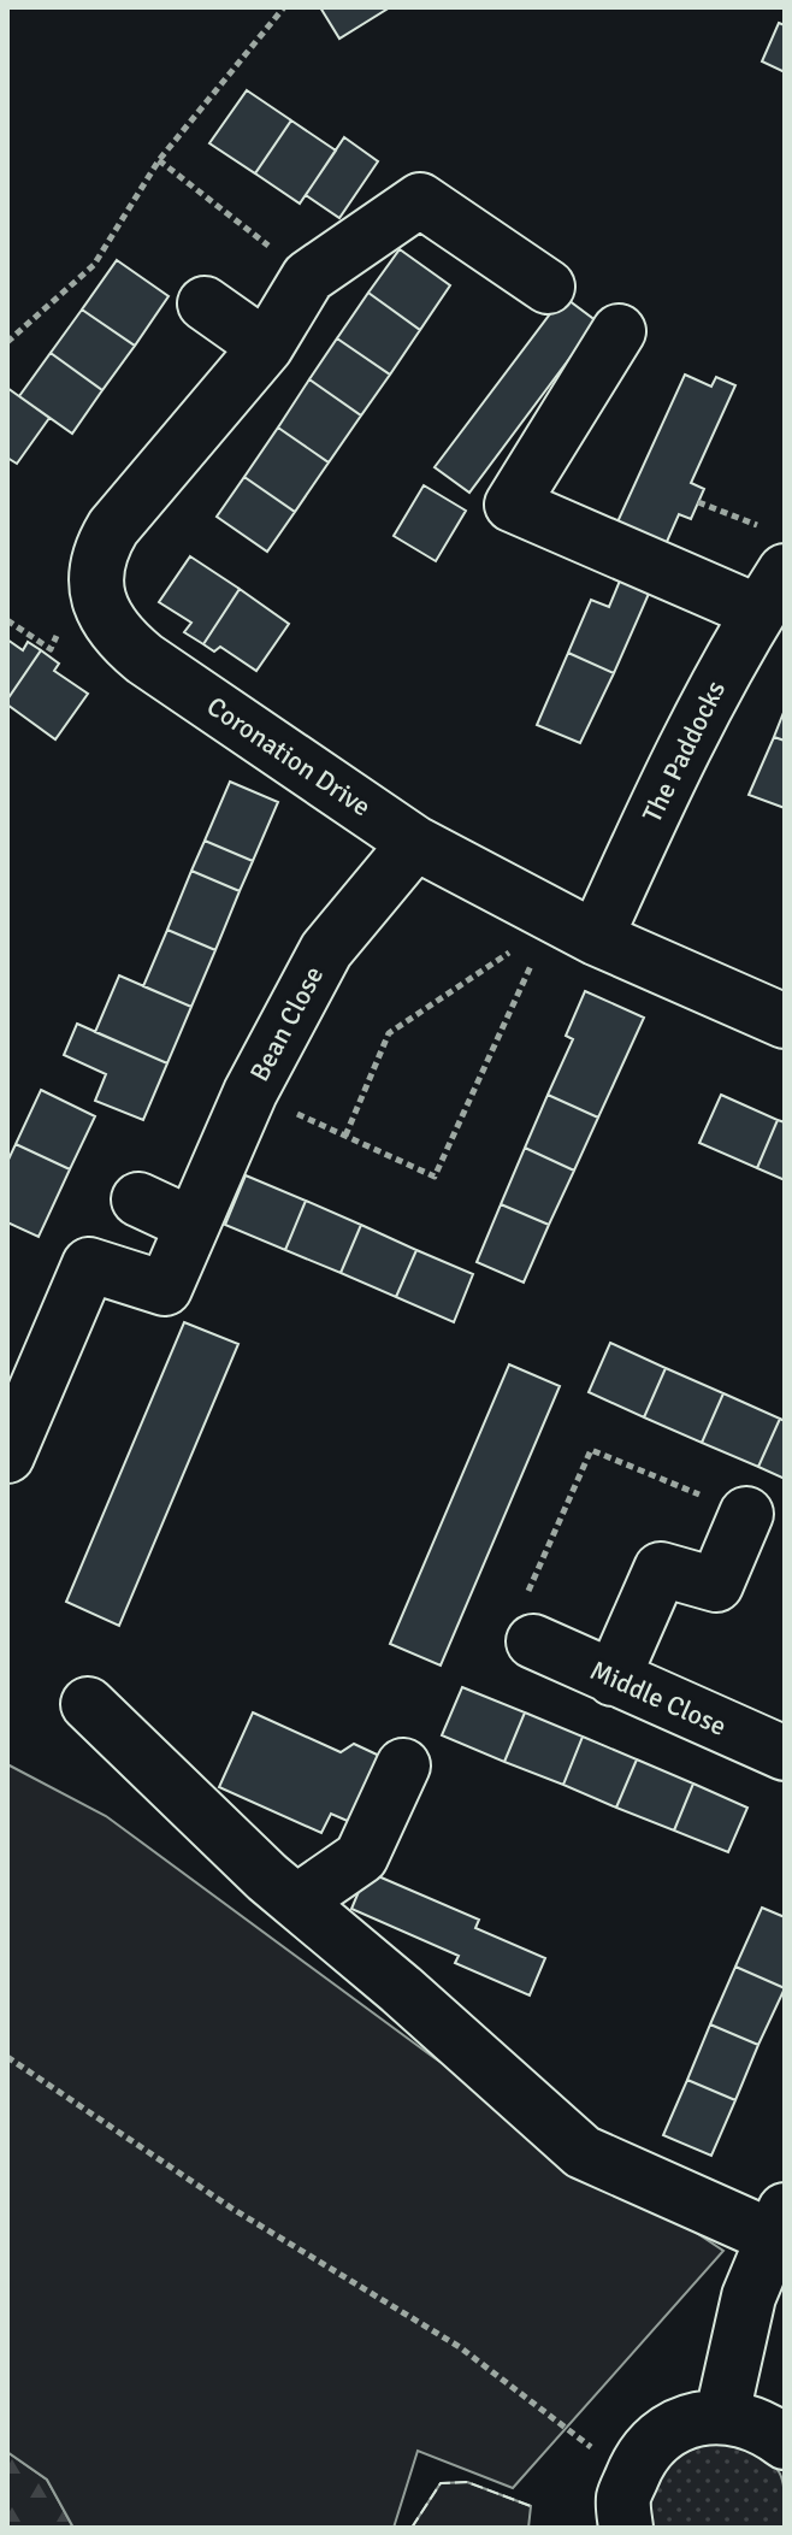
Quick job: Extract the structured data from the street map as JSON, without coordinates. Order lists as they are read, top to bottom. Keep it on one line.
{"streets":{"street":["The Paddocks","Coronation Drive","Bean Close","Middle Close"]},"crossings":[["The Paddocks","Coronation Drive"],["Coronation Drive","Bean Close"]]}
